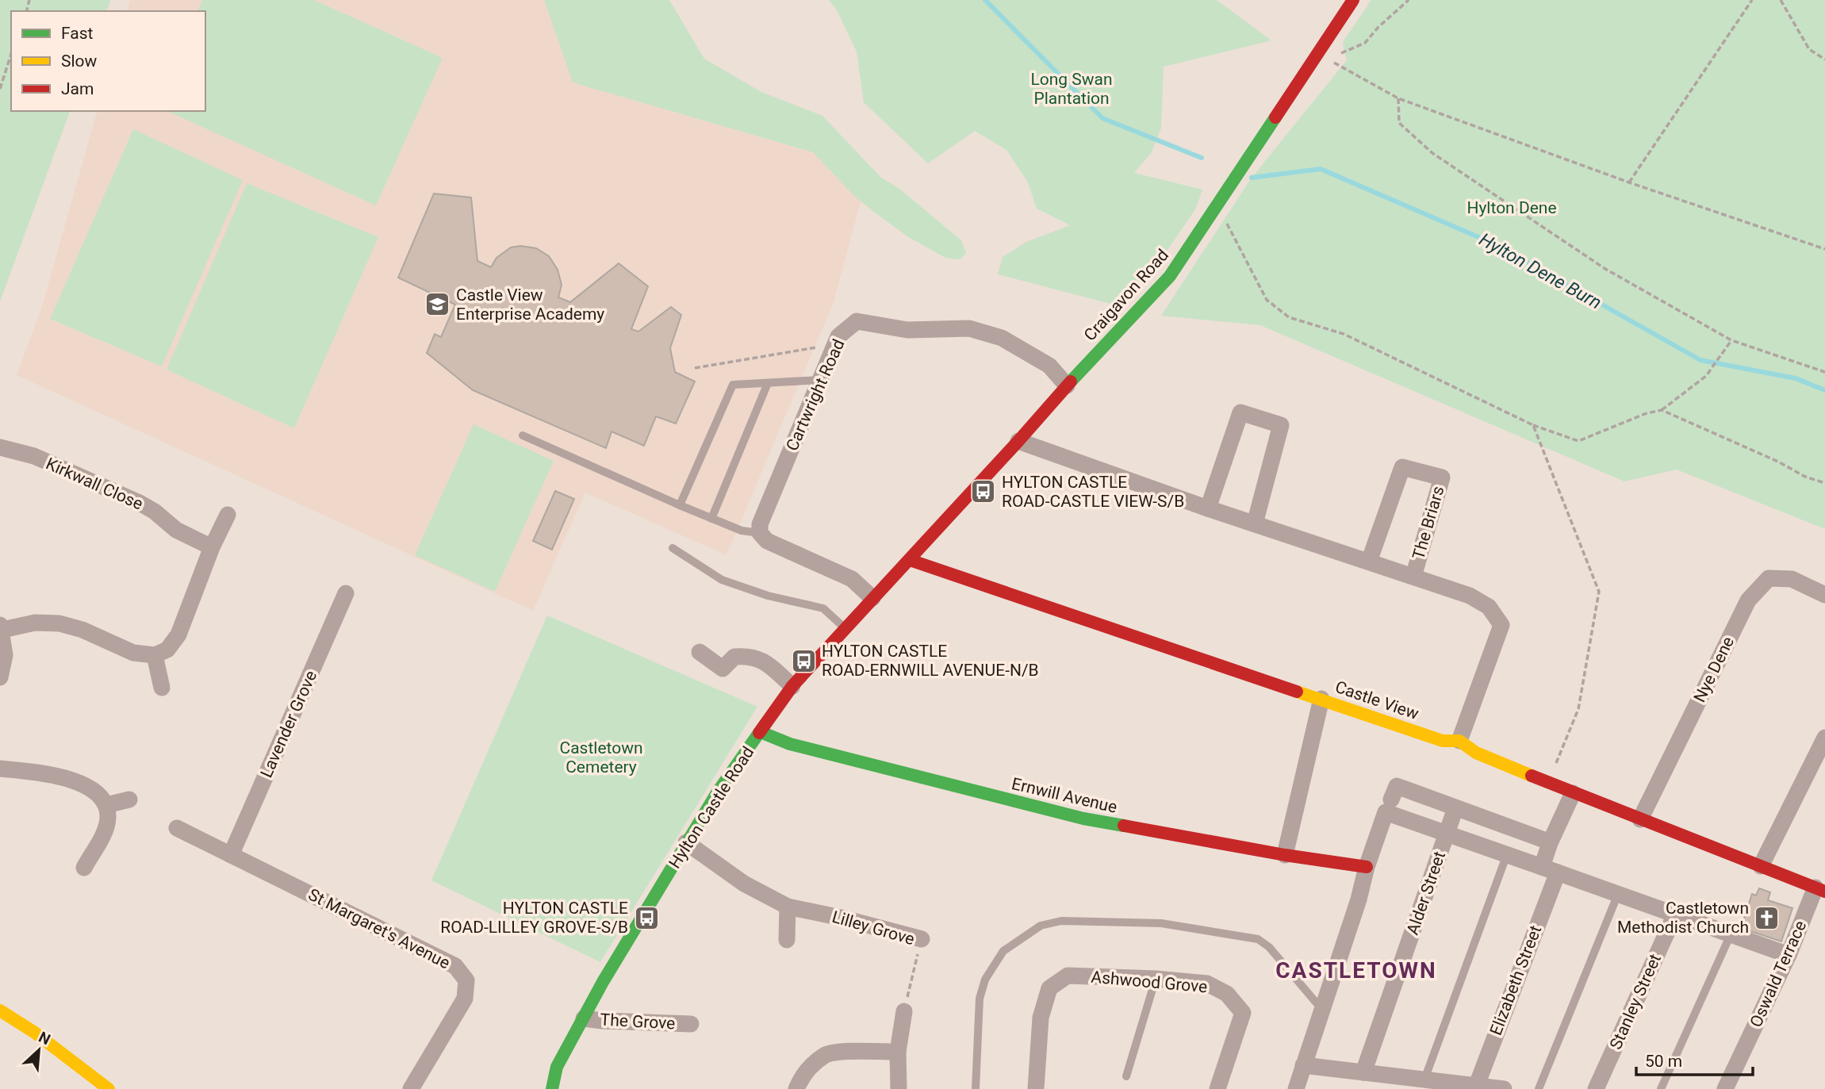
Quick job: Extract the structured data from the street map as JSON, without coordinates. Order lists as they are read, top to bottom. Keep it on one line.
{"streets":{"street":["Craigavon Road","Cartwright Road","Kirkwall Close","The Briars","Nye Dene","Castle View","Lavender Grove","Ernwill Avenue","Hylton Castle Road","Alder Street","Lilley Grove","St Margaret's Avenue","Oswald Terrace","Elizabeth Street","Ashwood Grove","Stanley Street","The Grove"]},"crossings":[["Craigavon Road","Cartwright Road"],["Craigavon Road","The Briars"],["Craigavon Road","Castle View"],["Craigavon Road","Hylton Castle Road"],["The Briars","Castle View"],["Nye Dene","Castle View"],["Castle View","Hylton Castle Road"],["Castle View","Oswald Terrace"],["Castle View","Elizabeth Street"],["Lavender Grove","St Margaret's Avenue"],["Ernwill Avenue","Hylton Castle Road"],["Hylton Castle Road","Lilley Grove"],["Hylton Castle Road","The Grove"]],"districts":["CASTLETOWN"],"water":["Hylton Dene Burn"],"parks":["Long Swan Plantation","Hylton Dene","Castletown Cemetery"],"places":{"school or university":["Castle View Enterprise Academy"],"bus stop":["HYLTON CASTLE ROAD-CASTLE VIEW-S/B","HYLTON CASTLE ROAD-ERNWILL AVENUE-N/B","HYLTON CASTLE ROAD-LILLEY GROVE-S/B"],"church":["Castletown Methodist Church"]},"legend":["Fast","Slow","Jam"],"scale_bar":"50 m","north":"top right"}
